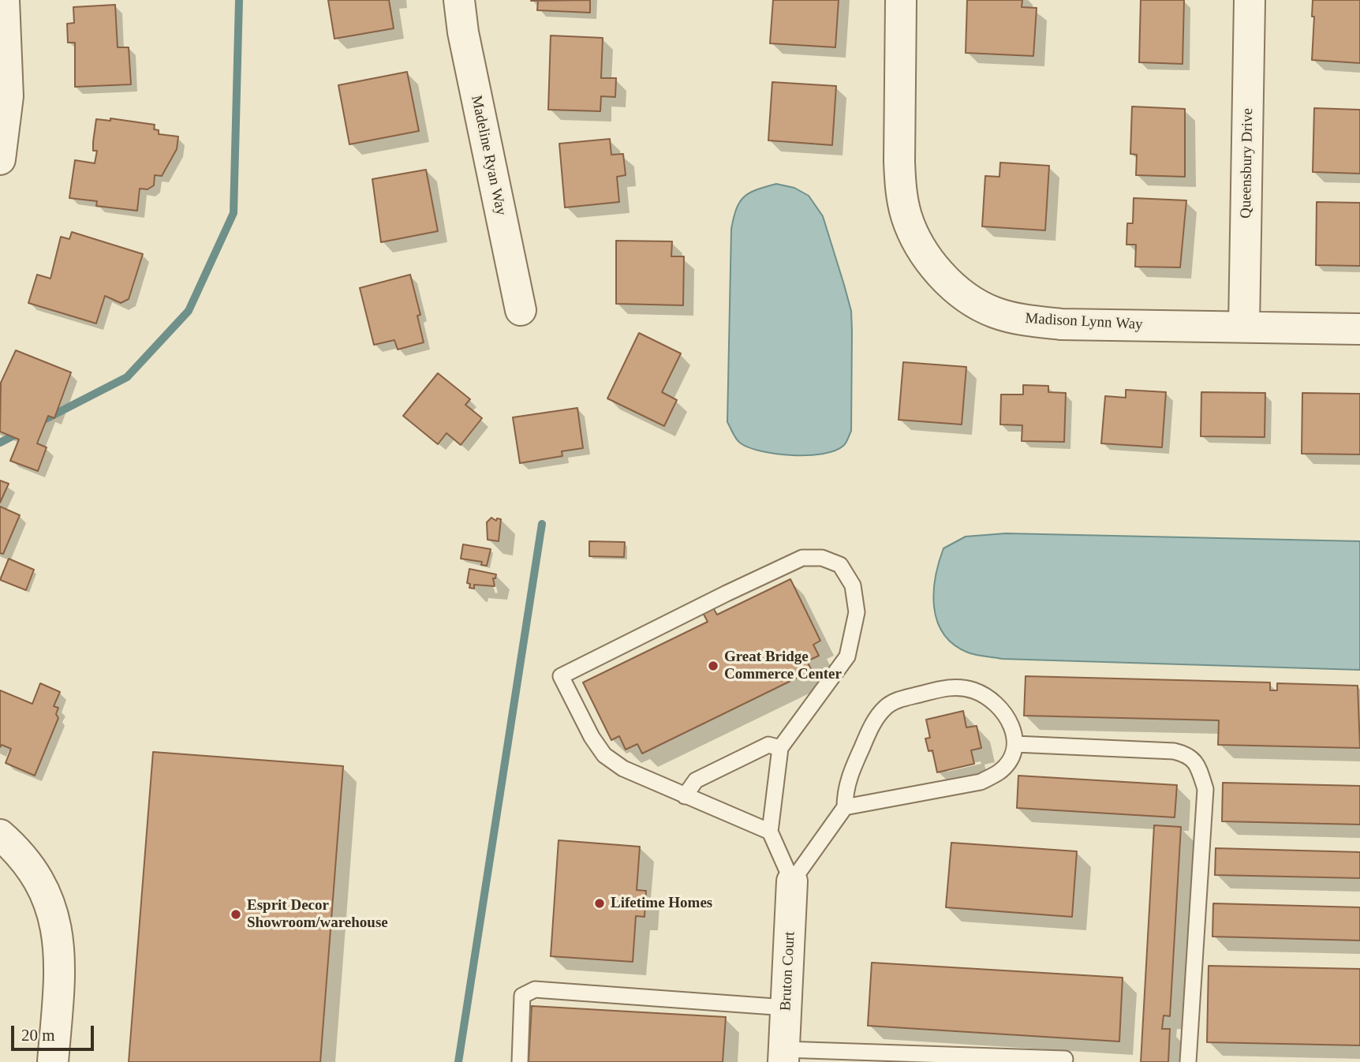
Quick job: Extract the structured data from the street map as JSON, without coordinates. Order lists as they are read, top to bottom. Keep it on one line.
{"streets":{"street":["Madeline Ryan Way","Queensbury Drive","Madison Lynn Way","Bruton Court"]},"crossings":[["Queensbury Drive","Madison Lynn Way"]],"places":["Great Bridge Commerce Center","Lifetime Homes","Esprit Decor Showroom/warehouse"],"scale_bar":"20 m"}
